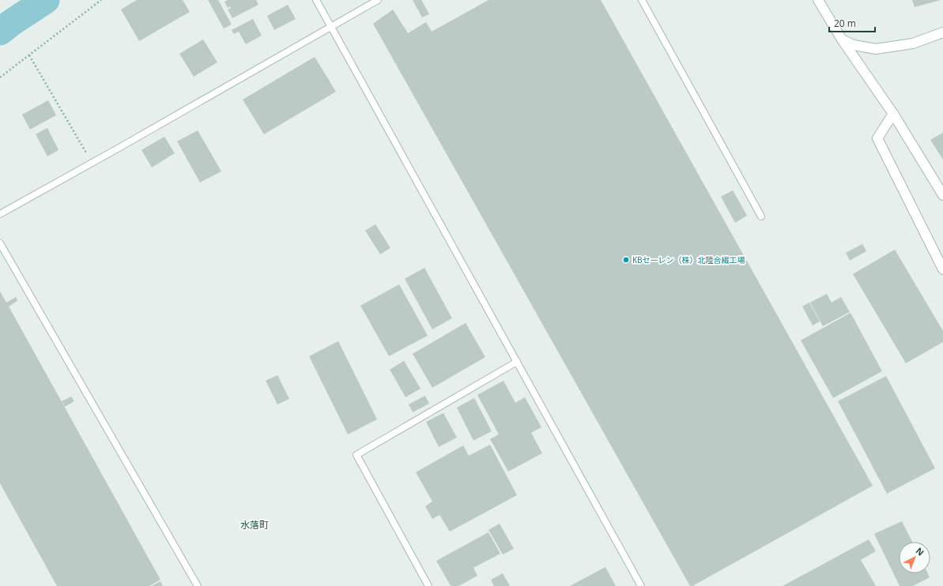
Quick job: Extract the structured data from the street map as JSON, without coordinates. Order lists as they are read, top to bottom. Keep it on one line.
{"districts":["水落町"],"places":["KBセーレン（株）北陸合繊工場"],"scale_bar":"20 m","north":"top right"}
